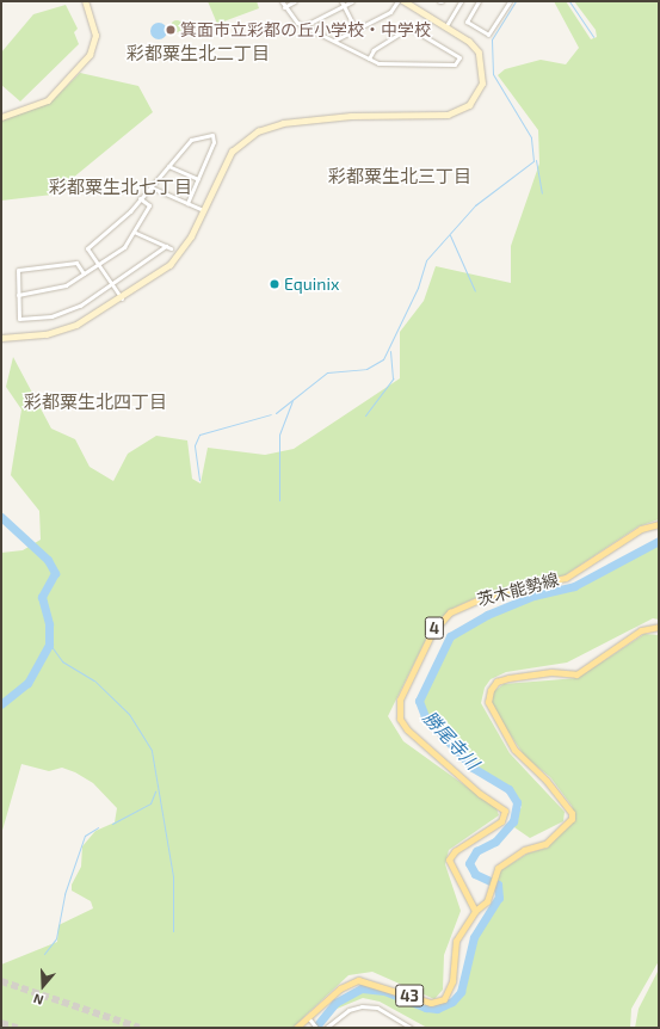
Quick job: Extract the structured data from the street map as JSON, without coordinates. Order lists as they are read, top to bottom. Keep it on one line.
{"streets":{"main road":["茨木能勢線","4","43"]},"crossings":[["茨木能勢線","43"]],"districts":["彩都粟生北二丁目","彩都粟生北三丁目","彩都粟生北七丁目","彩都粟生北四丁目"],"water":["勝尾寺川"],"places":["箕面市立彩都の丘小学校・中学校","Equinix"],"north":"bottom"}
